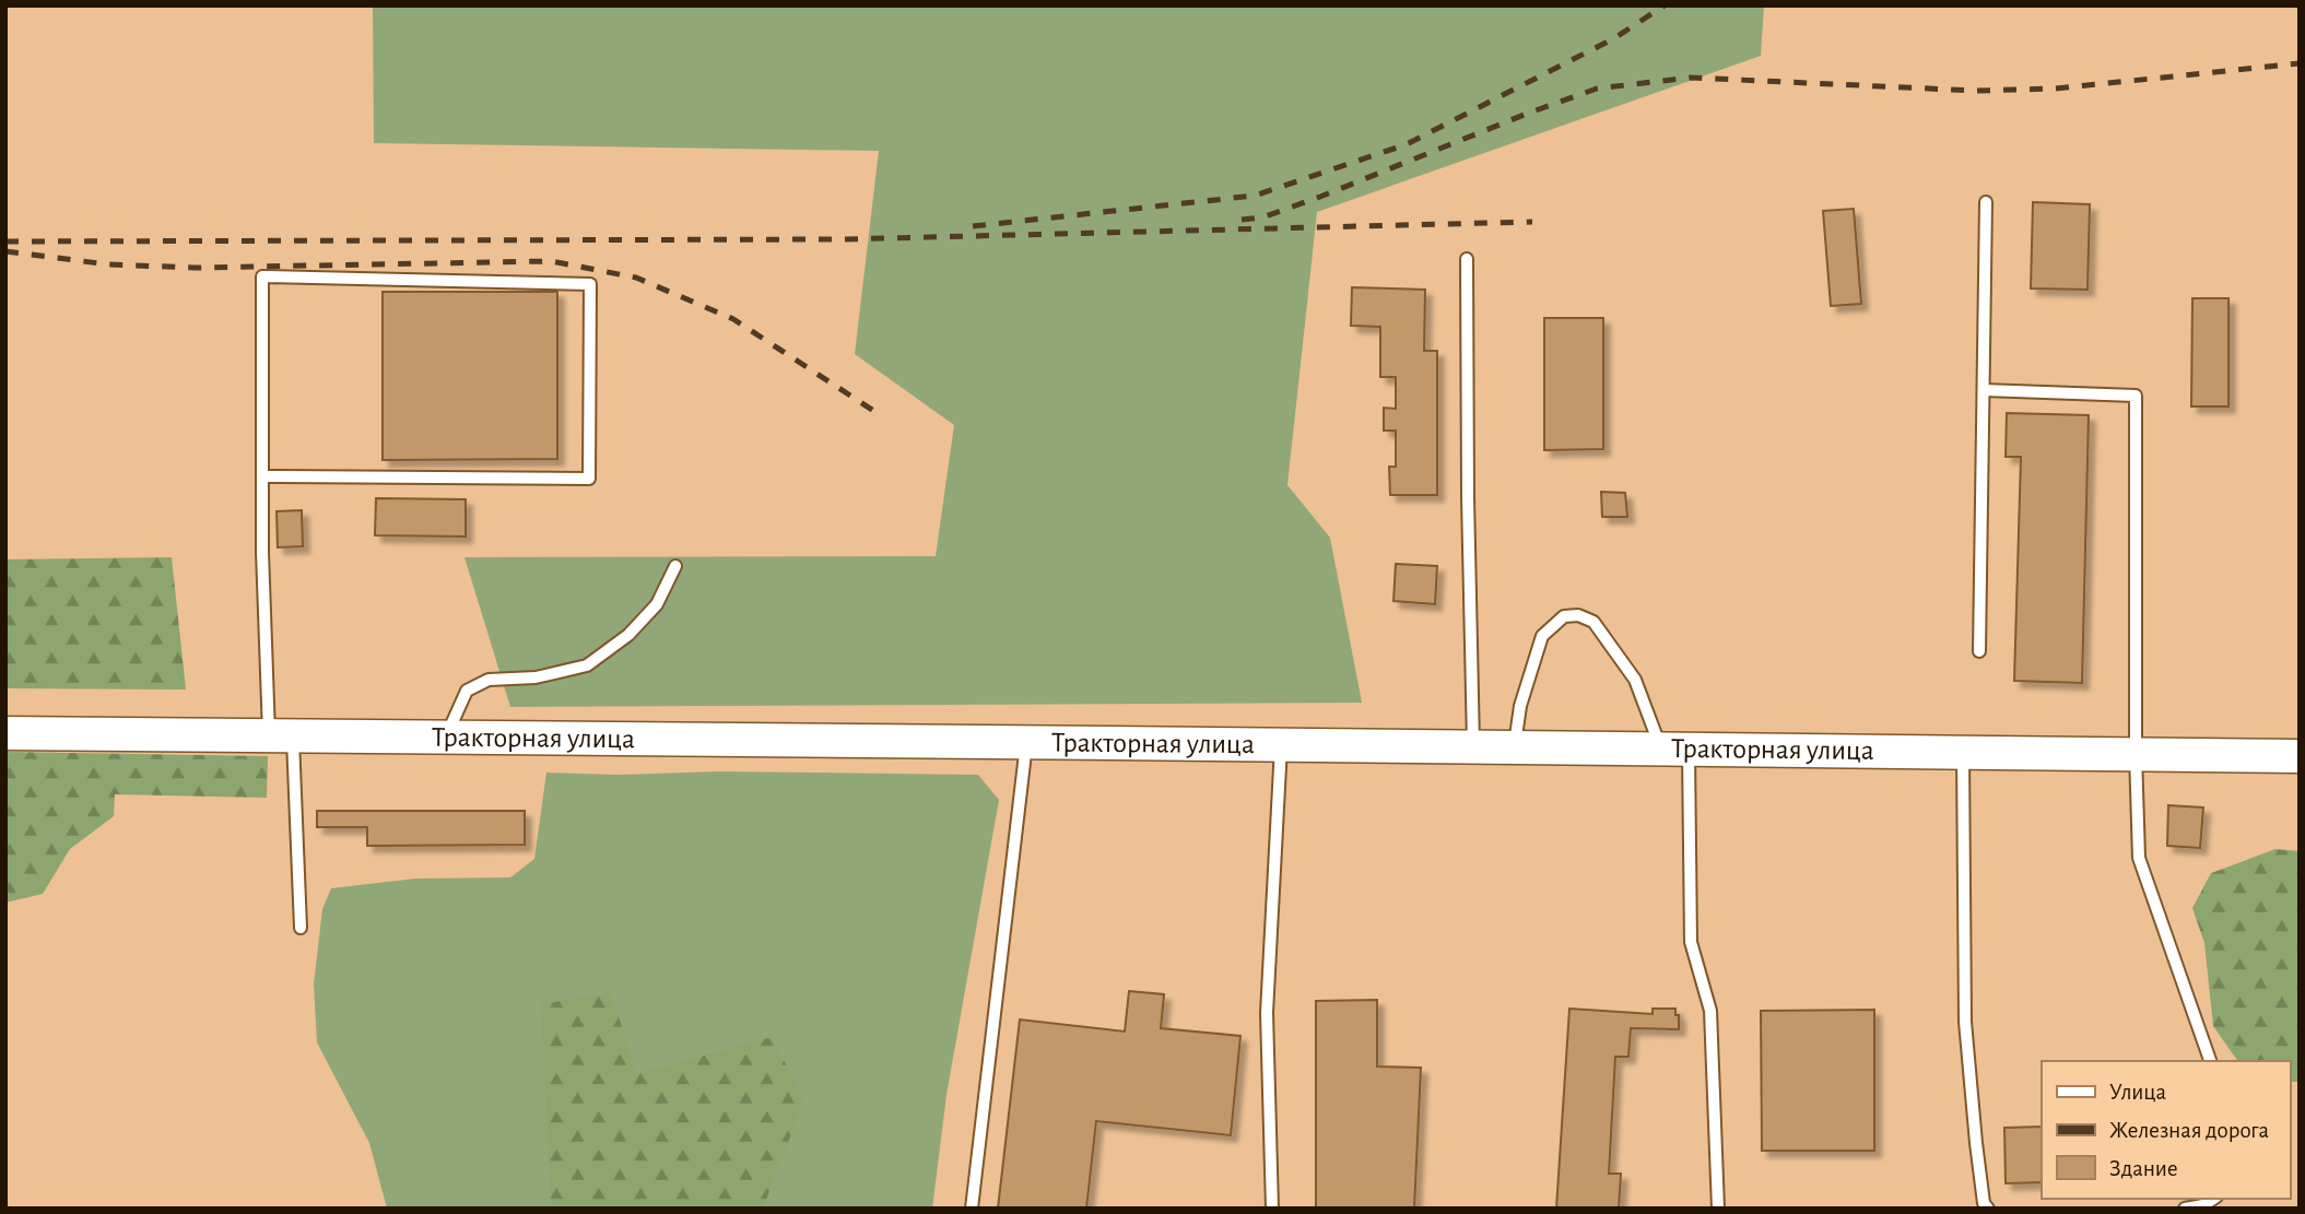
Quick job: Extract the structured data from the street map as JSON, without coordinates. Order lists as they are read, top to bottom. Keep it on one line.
{"streets":{"main road":["Тракторная улица"]},"legend":["Улица","Железная дорога","Здание"]}
